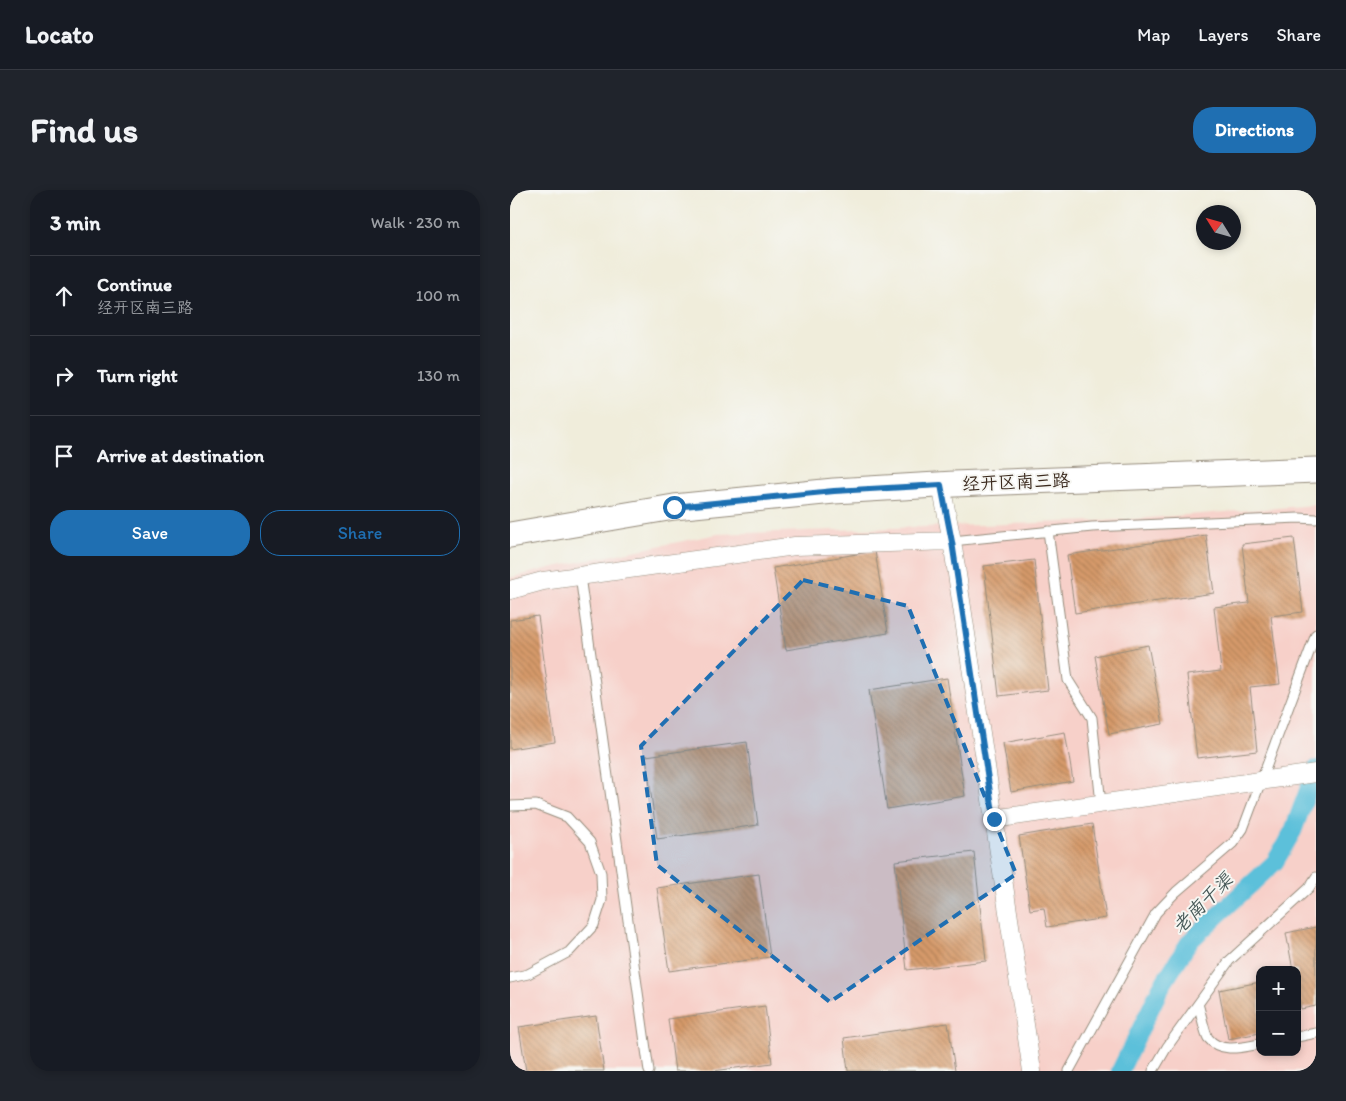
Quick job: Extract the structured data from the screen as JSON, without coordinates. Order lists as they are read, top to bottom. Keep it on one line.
{"streets":{"street":["经开区南三路"]},"water":["老南干渠"],"north":"top left","page":{"header":"Locato","nav":["Map","Layers","Share"],"buttons":["Directions",["Save","Share"]],"title":"Find us","heading":["3 min","Walk · 230 m"],"list":[["Continue","经开区南三路","100 m"],["Turn right","130 m"],"Arrive at destination"],"map_buttons":["+","−"]}}
